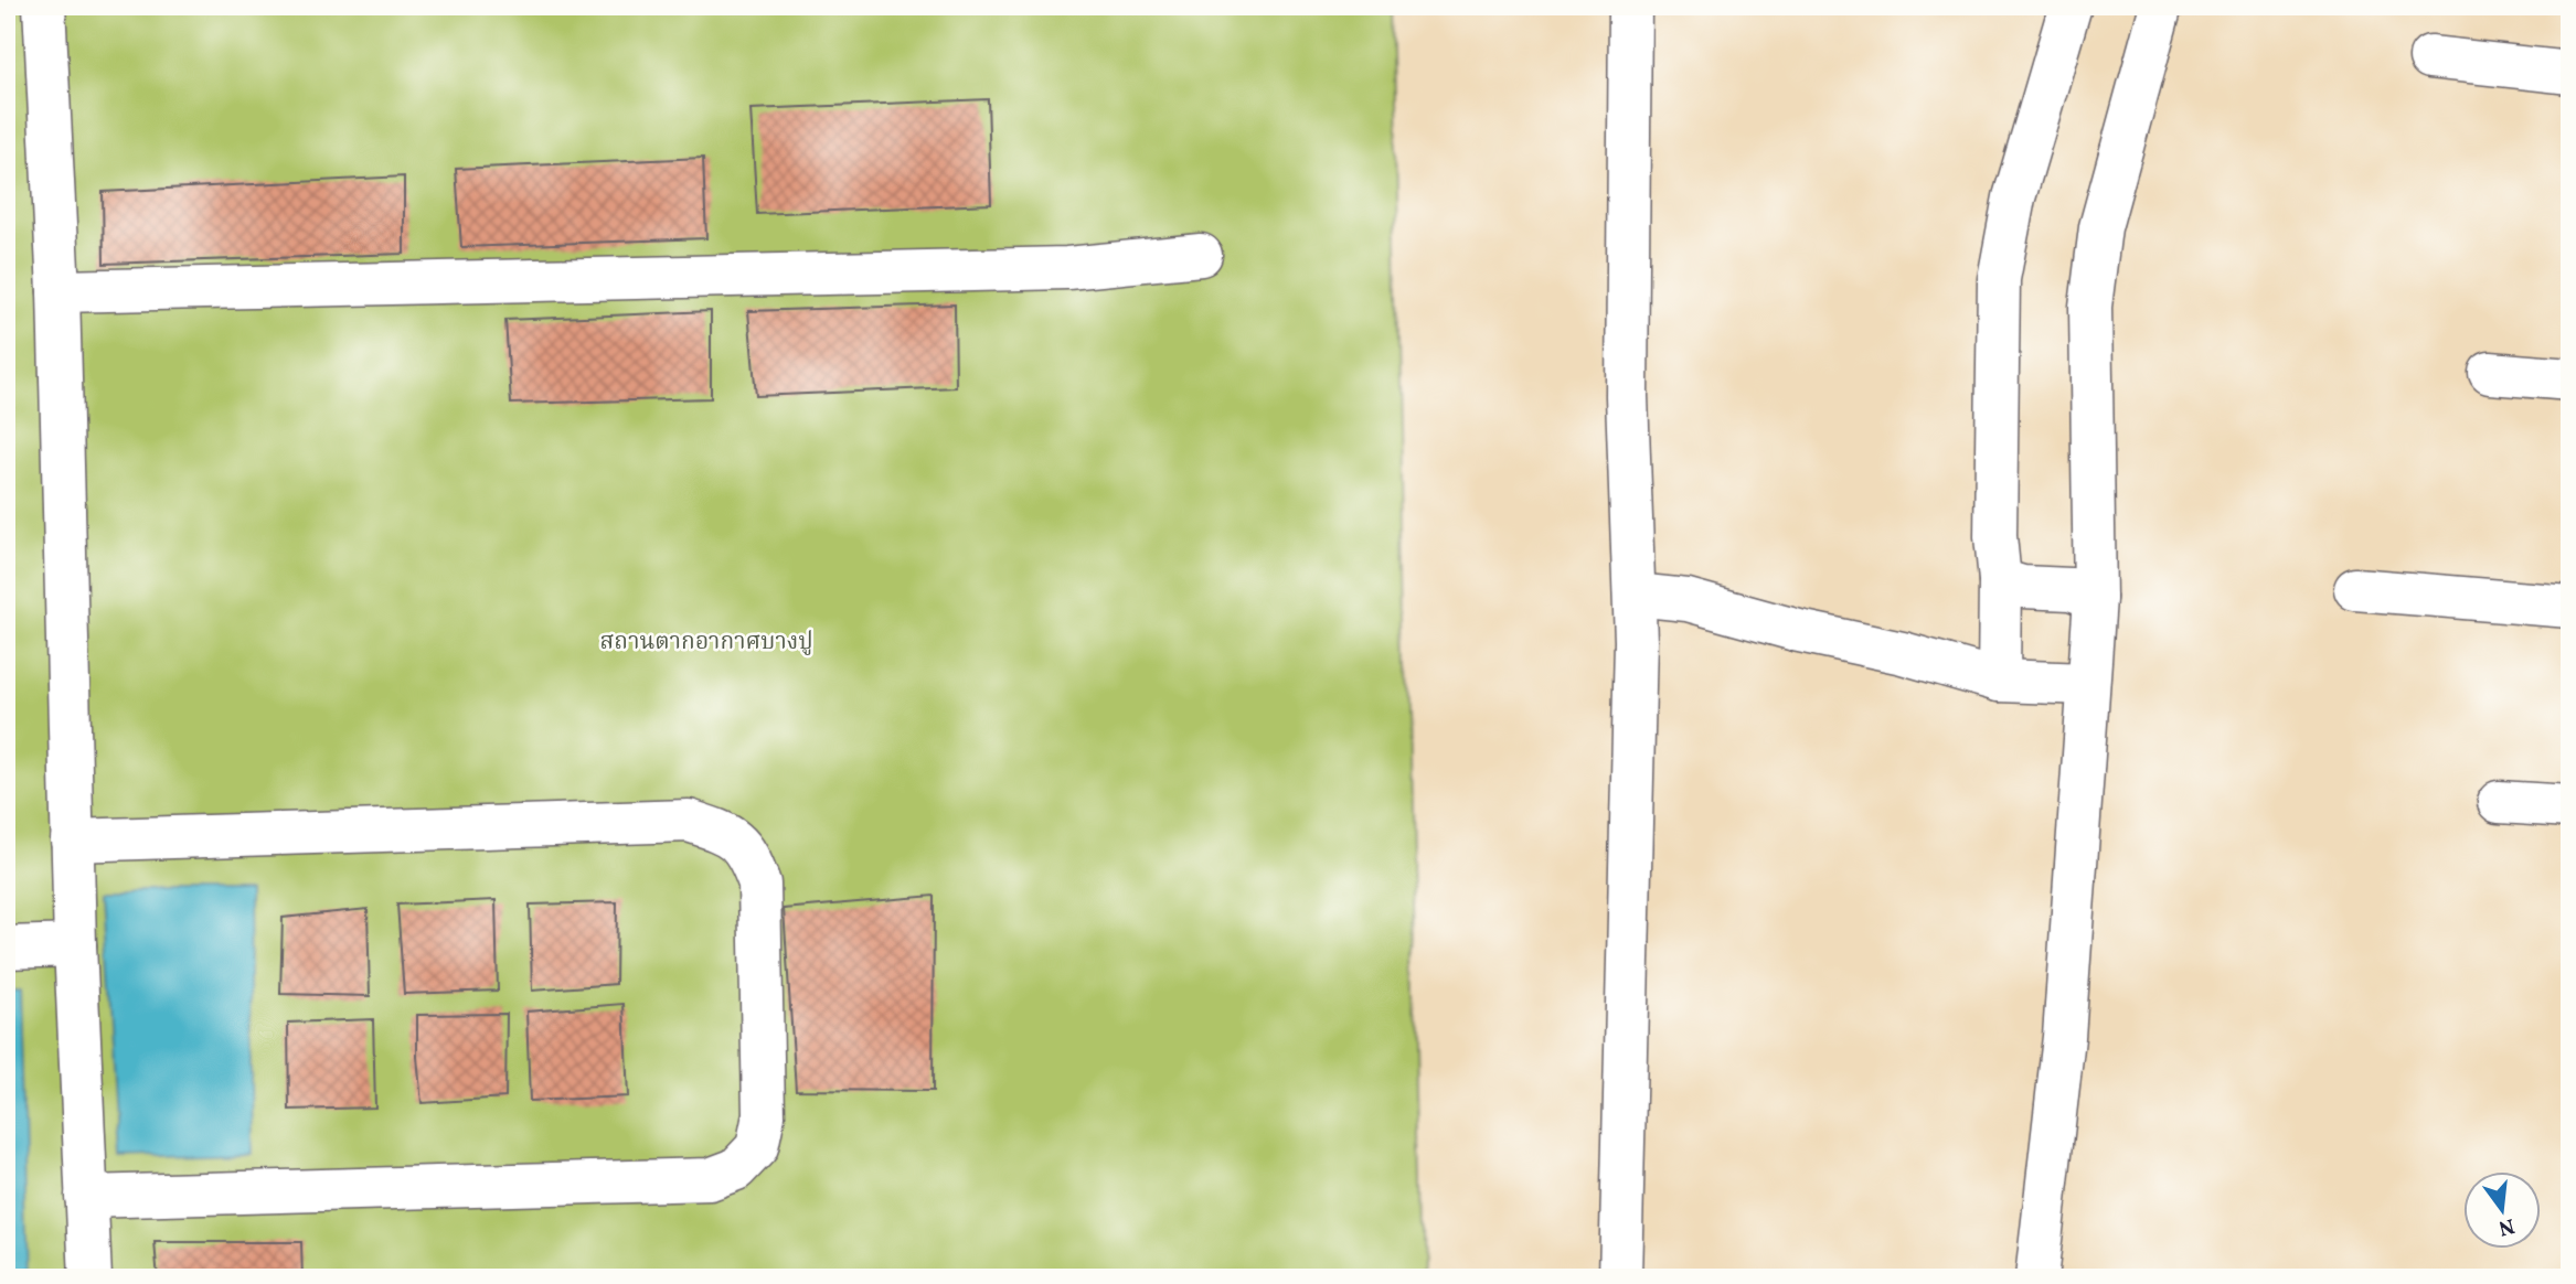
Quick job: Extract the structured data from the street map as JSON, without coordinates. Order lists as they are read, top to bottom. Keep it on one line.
{"parks":["สถานตากอากาศบางปู"],"north":"bottom"}
